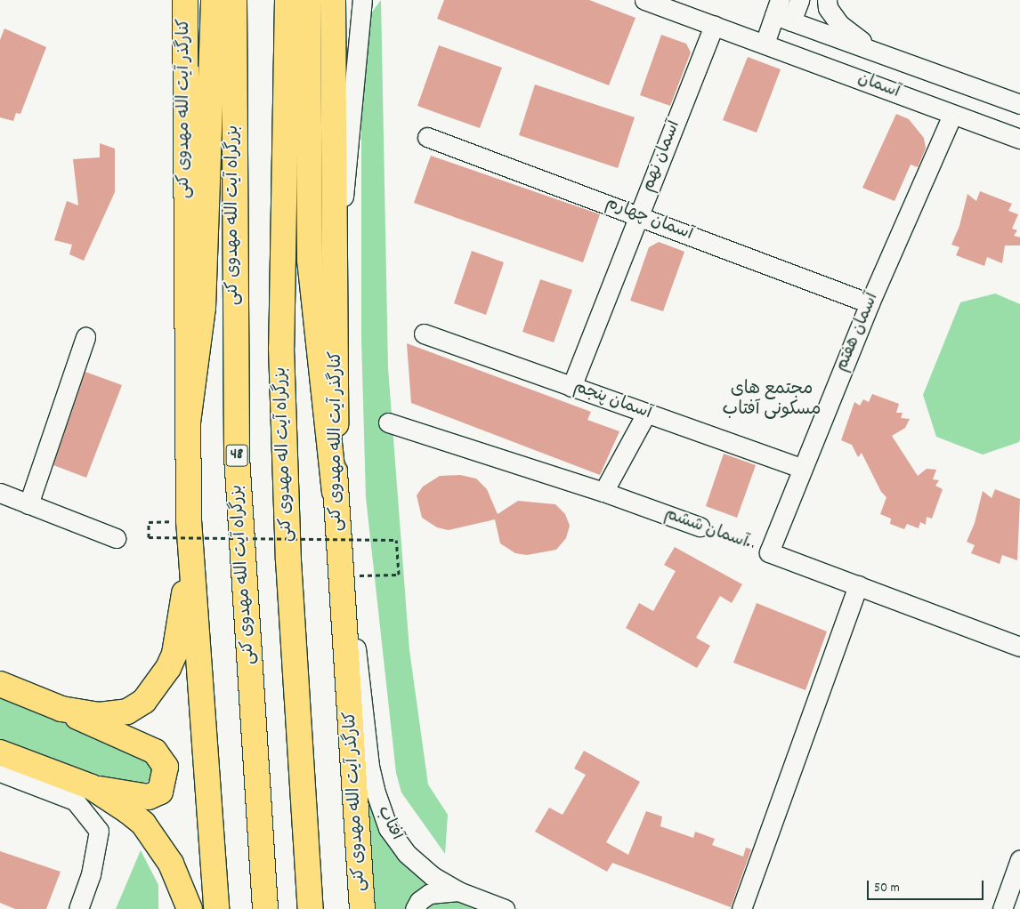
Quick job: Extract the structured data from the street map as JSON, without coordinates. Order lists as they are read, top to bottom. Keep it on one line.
{"streets":{"main road":["کنارگذر آیت الله مهدوی کنی","بزرگراه آیت الله مهدوی کنی","بزرگراه آیت اله مهدوی کنی","48"],"street":["آسمان","آسمان نهم","آسمان چهارم","آسمان هفتم","آسمان پنجم","آسمان ششم","آفتاب"]},"crossings":[["آسمان","آسمان نهم"],["آسمان","آسمان هفتم"],["کنارگذر آیت الله مهدوی کنی","آفتاب"],["آسمان نهم","آسمان چهارم"],["آسمان نهم","آسمان پنجم"],["آسمان چهارم","آسمان هفتم"],["آسمان هفتم","آسمان پنجم"],["آسمان هفتم","آسمان ششم"]],"districts":["مجتمع های مسکونی آفتاب"],"scale_bar":"50 m"}
